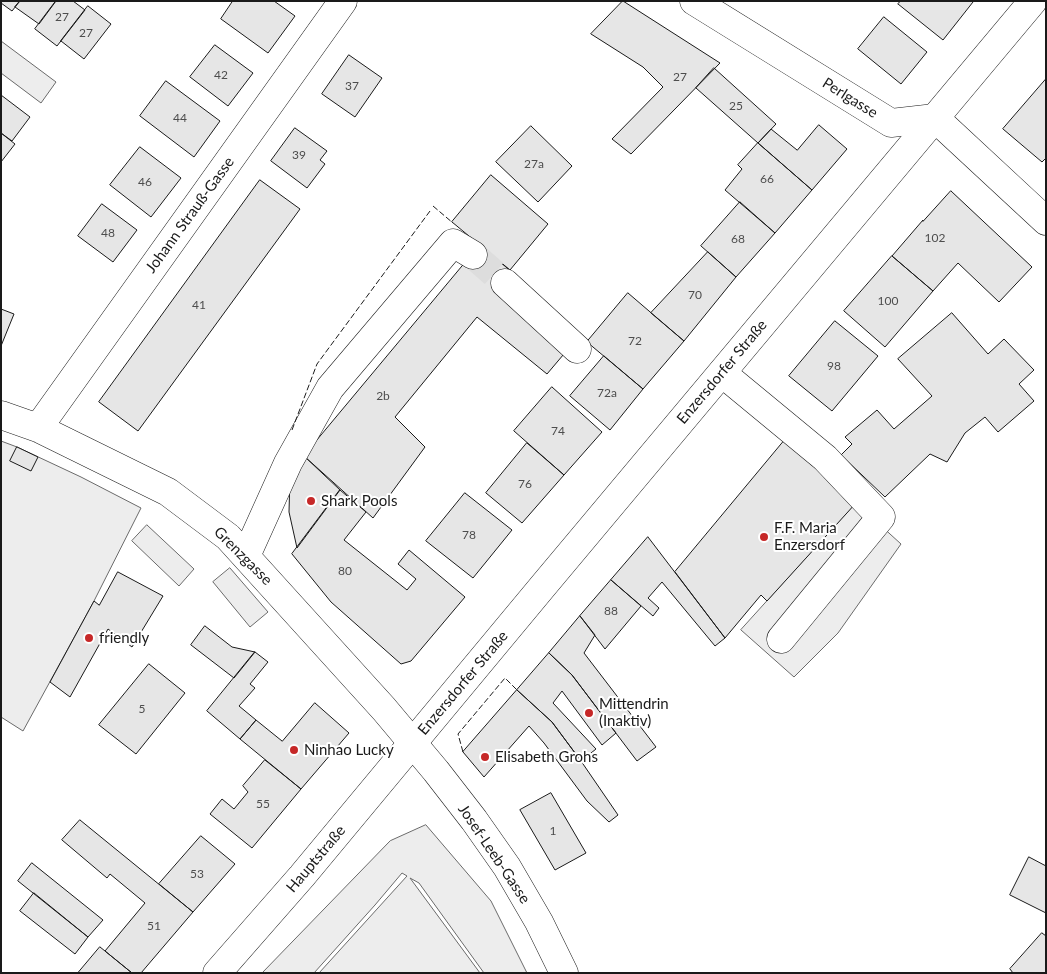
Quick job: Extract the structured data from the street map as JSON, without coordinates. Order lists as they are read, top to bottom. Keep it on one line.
{"streets":{"street":["Perlgasse","Johann Strauß-Gasse","Enzersdorfer Straße","Grenzgasse","Josef-Leeb-Gasse","Hauptstraße"]},"crossings":[["Perlgasse","Enzersdorfer Straße"],["Johann Strauß-Gasse","Grenzgasse"],["Enzersdorfer Straße","Grenzgasse"],["Enzersdorfer Straße","Josef-Leeb-Gasse"],["Enzersdorfer Straße","Hauptstraße"],["Grenzgasse","Josef-Leeb-Gasse"],["Grenzgasse","Hauptstraße"],["Josef-Leeb-Gasse","Hauptstraße"]],"places":["Shark Pools","F.F. Maria Enzersdorf","friendly","Mittendrin (Inaktiv)","Ninhao Lucky","Elisabeth Grohs"],"house_numbers":["27","27","42","27","37","25","44","39","27a","66","46","48","102","68","70","100","41","72","98","72a","2b","74","76","78","80","88","5","55","1","53","51"]}
